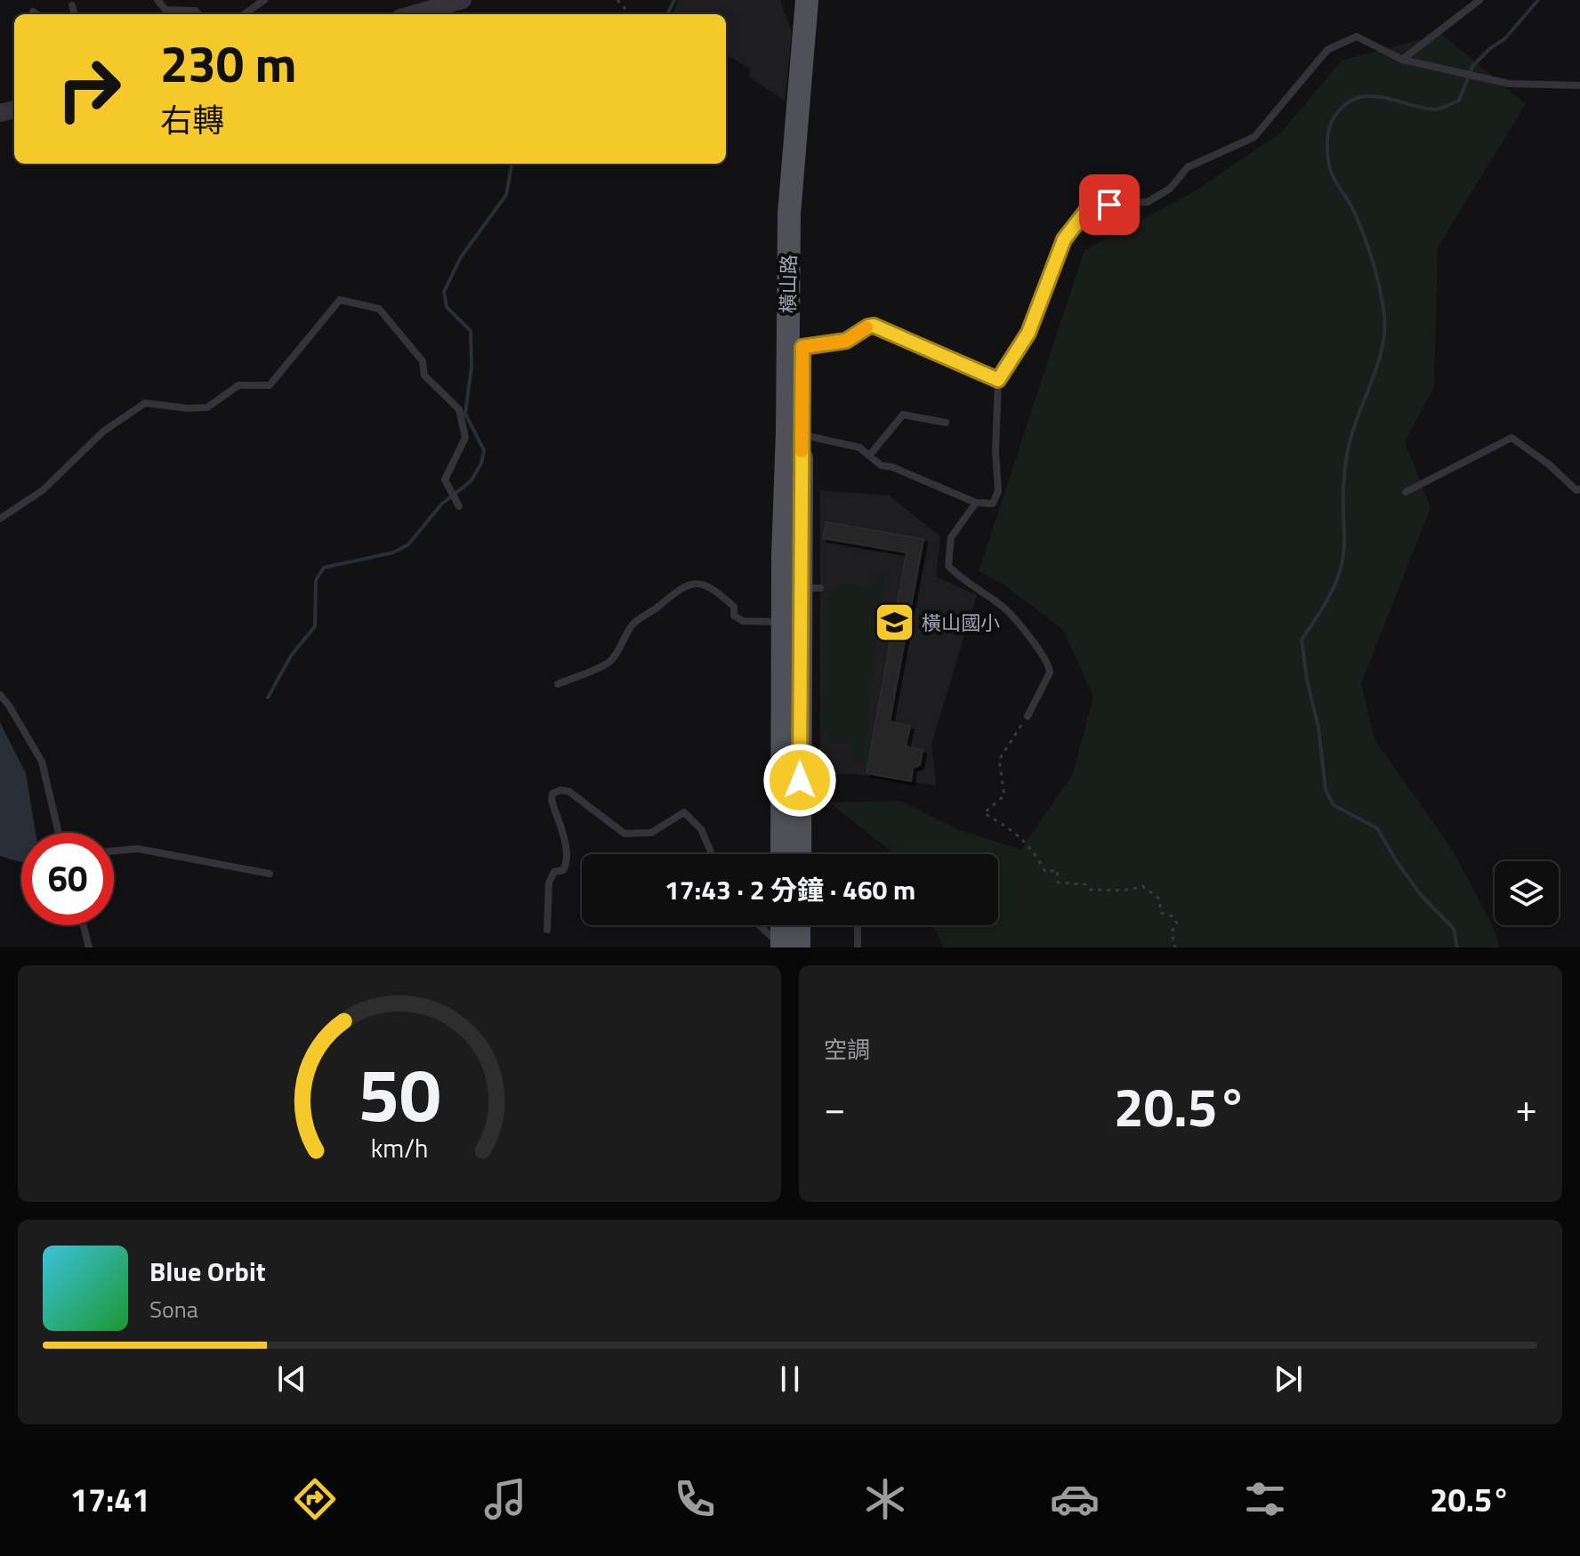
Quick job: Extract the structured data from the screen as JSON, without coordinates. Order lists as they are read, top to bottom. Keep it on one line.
{"streets":{"main road":["橫山路"]},"places":{"school or university":["橫山國小"]},"page":{"turn":["230 m","右轉"],"limit":"60","trip":"17:43 · 2 分鐘 · 460 m","tile":"空調","heat":["−","20.5°","+"],"song":["Blue Orbit","Sona"],"tabs":["17:41","20.5°"],"gauge":["50","km/h"]}}
